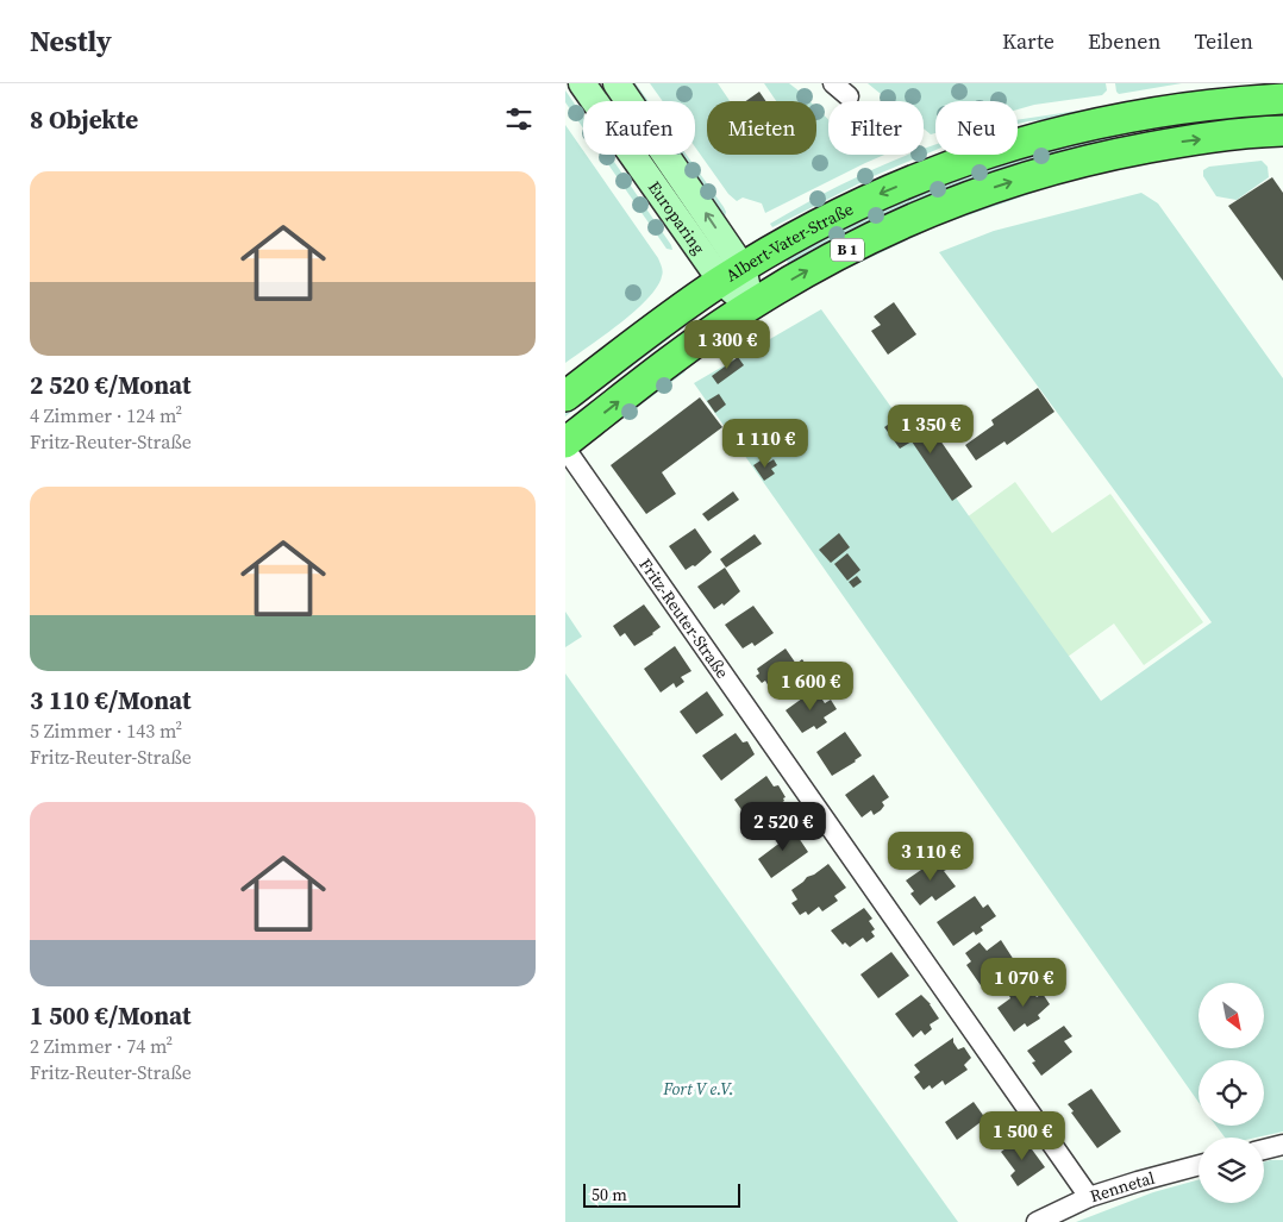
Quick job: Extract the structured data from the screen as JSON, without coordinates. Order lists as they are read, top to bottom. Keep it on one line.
{"streets":{"main road":["Europaring","Albert-Vater-Straße","B 1"],"street":["Fritz-Reuter-Straße","Rennetal"]},"crossings":[["Europaring","Albert-Vater-Straße"],["Fritz-Reuter-Straße","Rennetal"]],"parks":["Fort V e.V."],"scale_bar":"50 m","north":"bottom right","page":{"header":"Nestly","nav":["Karte","Ebenen","Teilen"],"heading":"8 Objekte","chip":["Kaufen","Mieten","Filter","Neu"],"list":[{"name":"2 520 €/Monat","note":"4 Zimmer · 124 m² · Fritz-Reuter-Straße"},{"name":"3 110 €/Monat","note":"5 Zimmer · 143 m² · Fritz-Reuter-Straße"},{"name":"1 500 €/Monat","note":"2 Zimmer · 74 m² · Fritz-Reuter-Straße"}],"price":["1 300 €","1 350 €","1 110 €","1 600 €","2 520 €","3 110 €","1 070 €","1 500 €"],"scale":"50 m"}}
